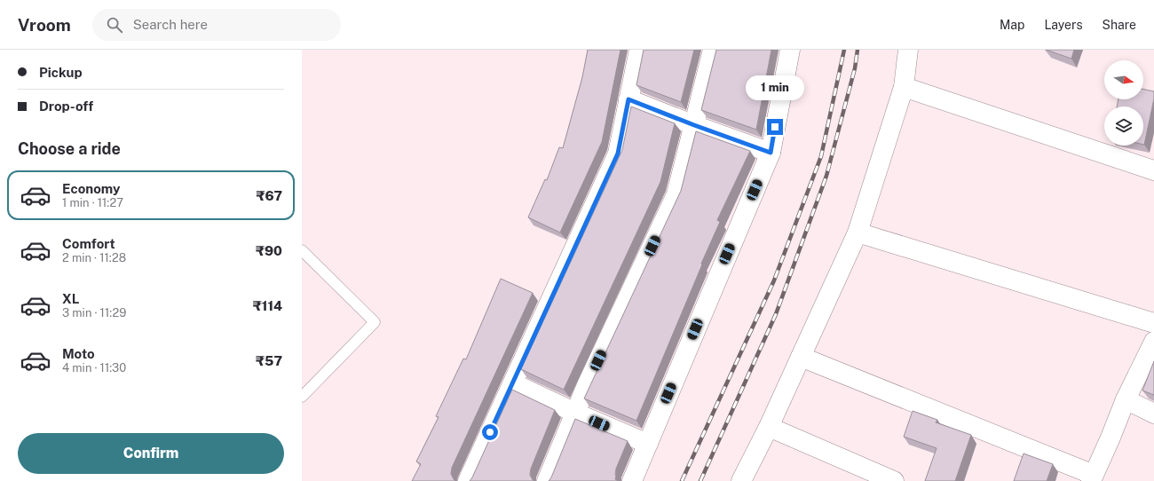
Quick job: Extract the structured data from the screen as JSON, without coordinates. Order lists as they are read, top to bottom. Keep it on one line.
{"north":"right","page":{"header":"Vroom","search":"Search here","nav":["Map","Layers","Share"],"banner":["Pickup","Drop-off"],"bubble":"1 min","heading":"Choose a ride","list":[{"name":"Economy","note":"1 min · 11:27","value":"₹67"},{"name":"Comfort","note":"2 min · 11:28","value":"₹90"},{"name":"XL","note":"3 min · 11:29","value":"₹114"},{"name":"Moto","note":"4 min · 11:30","value":"₹57"}],"buttons":"Confirm"}}
